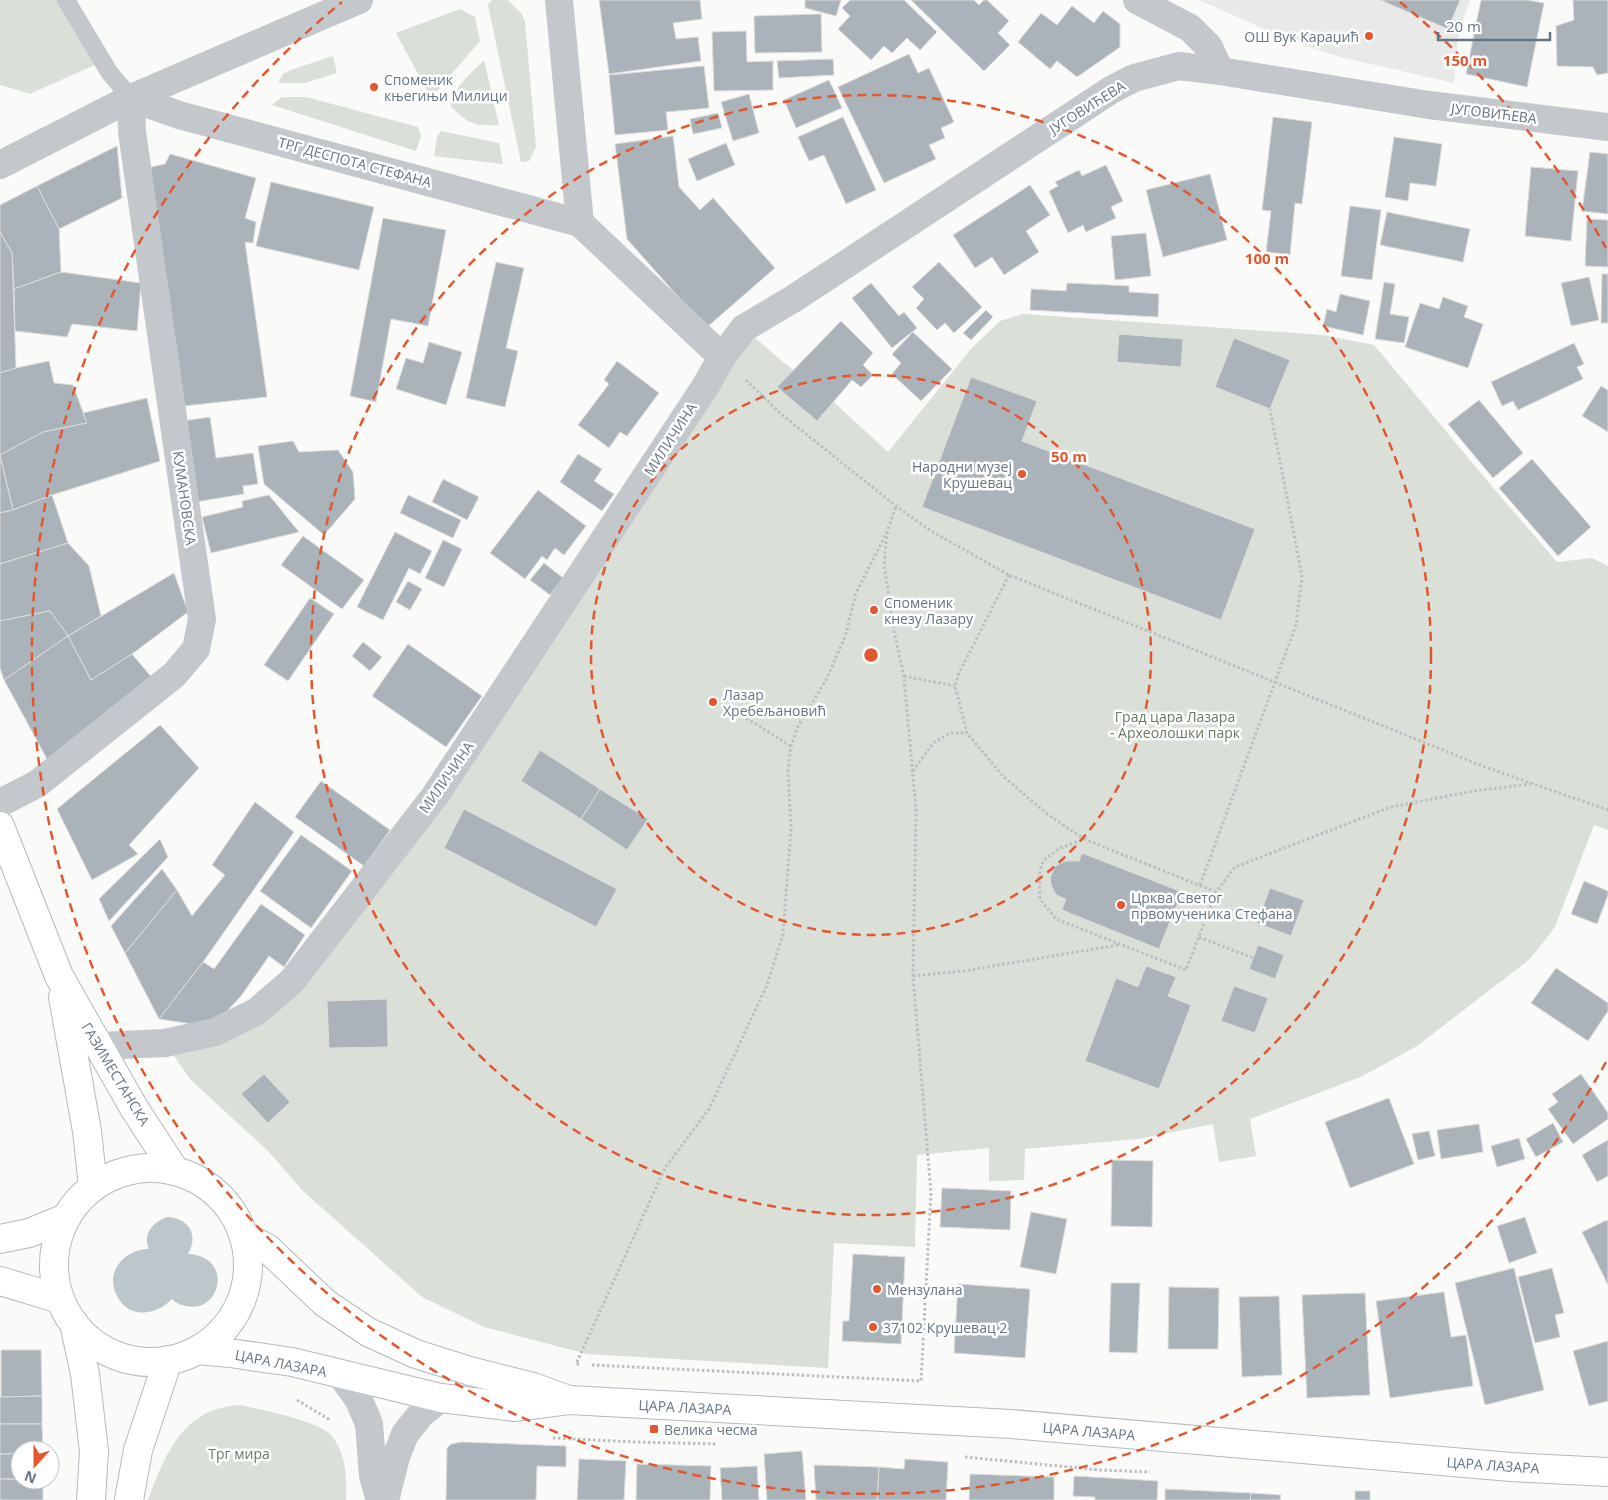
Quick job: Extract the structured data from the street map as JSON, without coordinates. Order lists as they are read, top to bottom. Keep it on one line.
{"streets":{"main road":["ГАЗИМЕСТАНСКА","ЦАРА ЛАЗАРА"],"street":["ЈУГОВИЋЕВА","ТРГ ДЕСПОТА СТЕФАНА","МИЛИЧИНА","КУМАНОВСКА"]},"crossings":[["ЈУГОВИЋЕВА","ТРГ ДЕСПОТА СТЕФАНА"],["ЈУГОВИЋЕВА","МИЛИЧИНА"],["ТРГ ДЕСПОТА СТЕФАНА","КУМАНОВСКА"],["МИЛИЧИНА","ГАЗИМЕСТАНСКА"]],"parks":["Град цара Лазара - Археолошки парк","Трг мира"],"places":{"other":["ОШ Вук Караџић","Споменик књегињи Милици","Народни музеј Крушевац","Споменик кнезу Лазару","Лазар Хребељановић","Црква Светог првомученика Стефана","Мензулана","37102 Крушевац 2"],"transit":["Велика чесма"]},"scale_bar":"20 m","north":"bottom","rings":["150 m","100 m","50 m"]}
